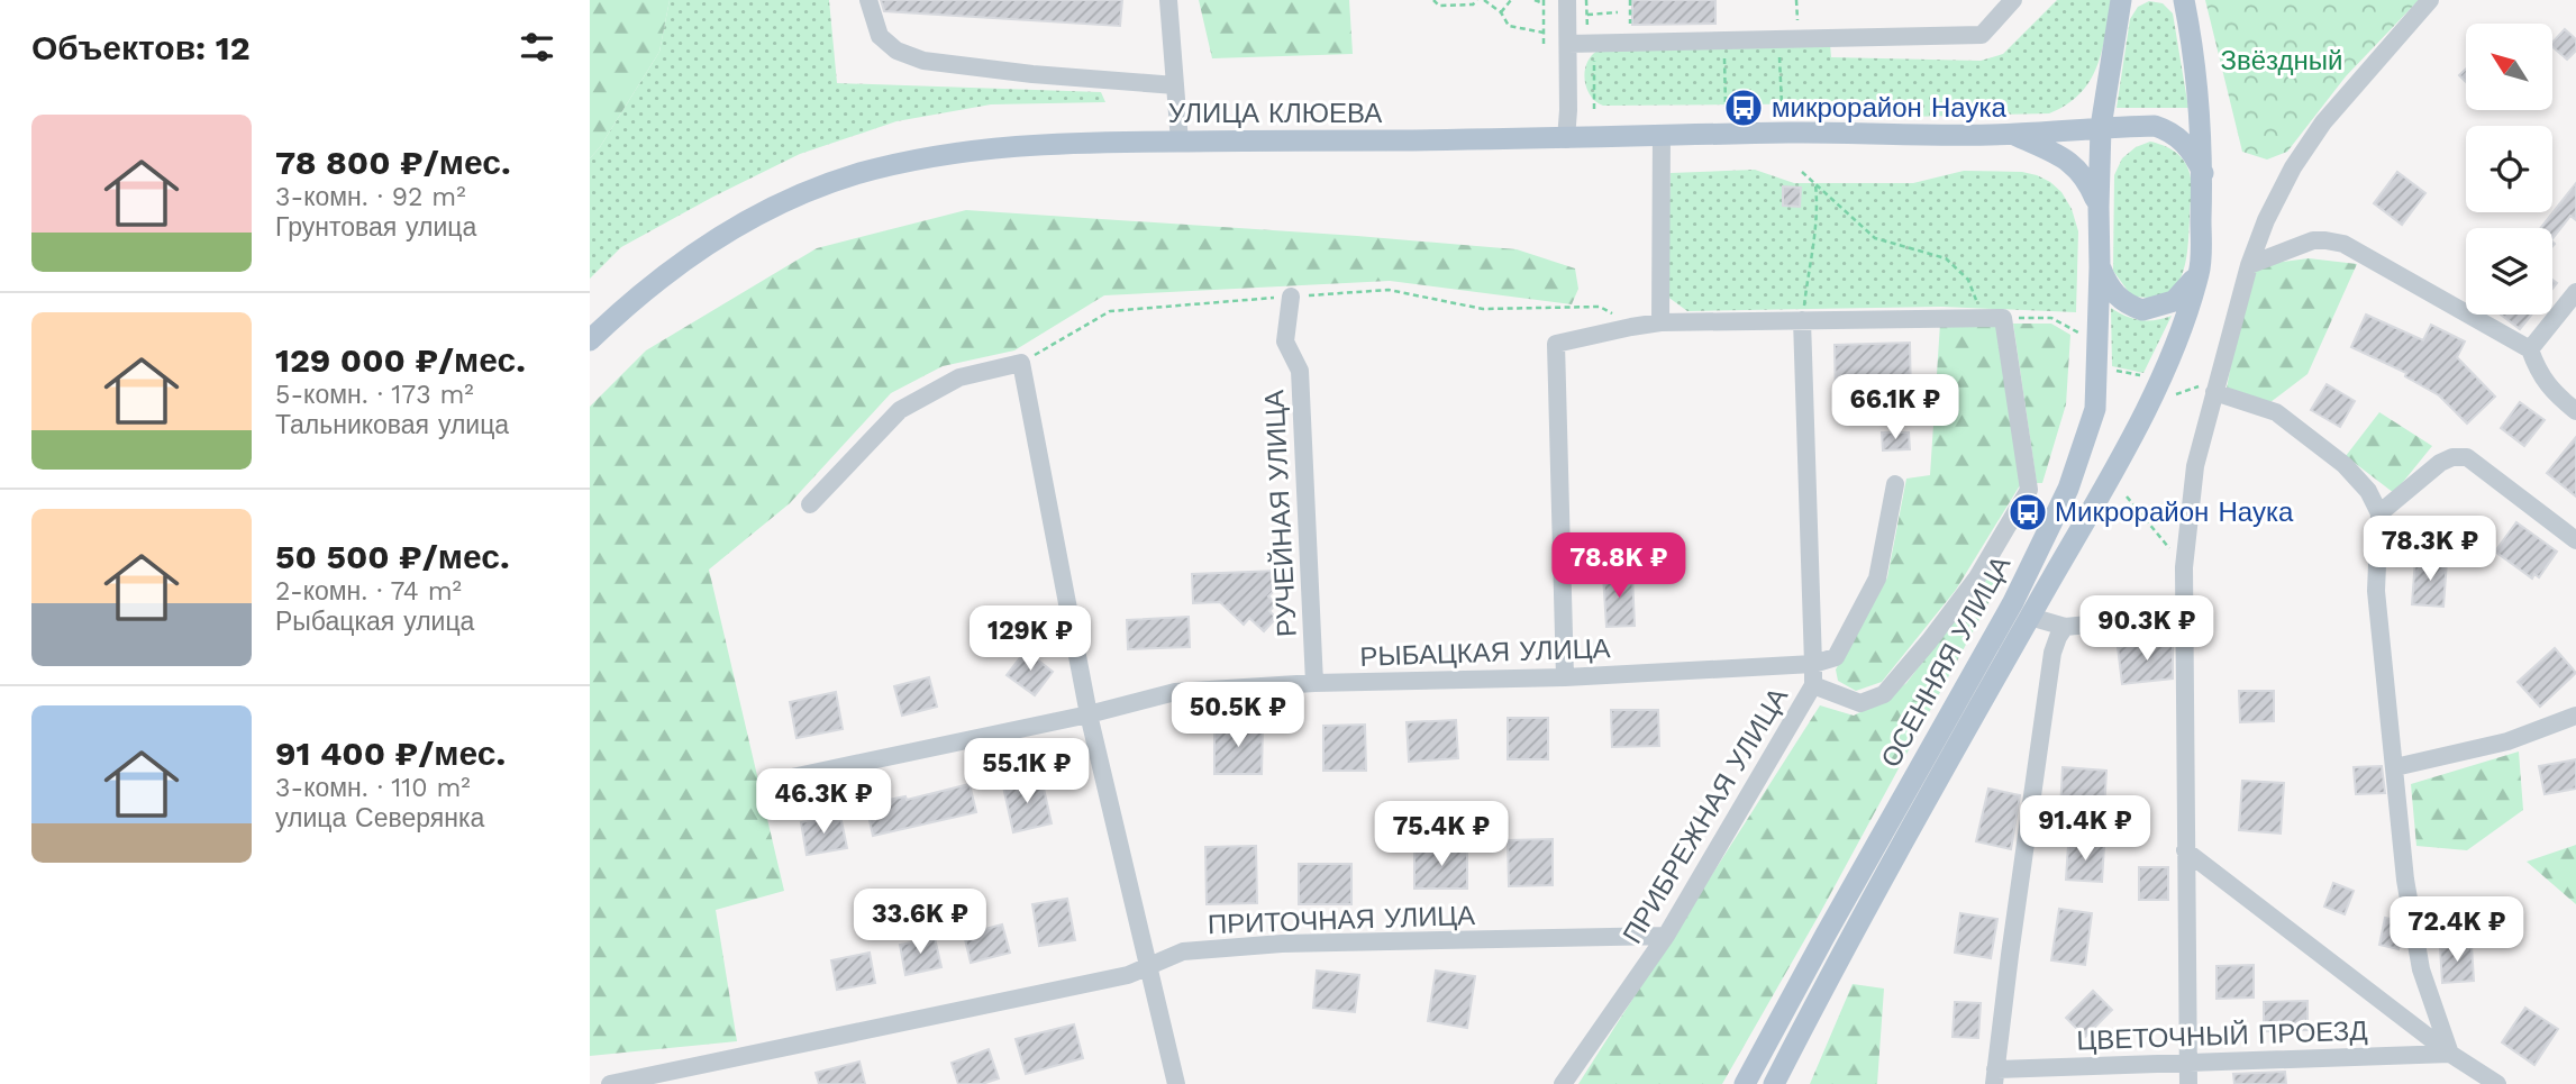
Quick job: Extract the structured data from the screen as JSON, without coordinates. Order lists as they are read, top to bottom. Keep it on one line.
{"streets":{"main road":["УЛИЦА КЛЮЕВА","ОСЕННЯЯ УЛИЦА"],"street":["РУЧЕЙНАЯ УЛИЦА","РЫБАЦКАЯ УЛИЦА","ПРИБРЕЖНАЯ УЛИЦА","ПРИТОЧНАЯ УЛИЦА","ЦВЕТОЧНЫЙ ПРОЕЗД"]},"crossings":[["УЛИЦА КЛЮЕВА","ОСЕННЯЯ УЛИЦА"],["РУЧЕЙНАЯ УЛИЦА","РЫБАЦКАЯ УЛИЦА"],["РЫБАЦКАЯ УЛИЦА","ПРИБРЕЖНАЯ УЛИЦА"],["ПРИБРЕЖНАЯ УЛИЦА","ПРИТОЧНАЯ УЛИЦА"]],"parks":["Звёздный"],"places":{"bus stop":["микрорайон Наука","Микрорайон Наука"]},"north":"top left","page":{"heading":"Объектов: 12","list":[{"name":"78 800 ₽/мес.","note":"3-комн. · 92 m² · Грунтовая улица"},{"name":"129 000 ₽/мес.","note":"5-комн. · 173 m² · Тальниковая улица"},{"name":"50 500 ₽/мес.","note":"2-комн. · 74 m² · Рыбацкая улица"},{"name":"91 400 ₽/мес.","note":"3-комн. · 110 m² · улица Северянка"}],"price":["66.1K ₽","78.3K ₽","78.8K ₽","90.3K ₽","129K ₽","50.5K ₽","55.1K ₽","46.3K ₽","91.4K ₽","75.4K ₽","33.6K ₽","72.4K ₽"]}}
